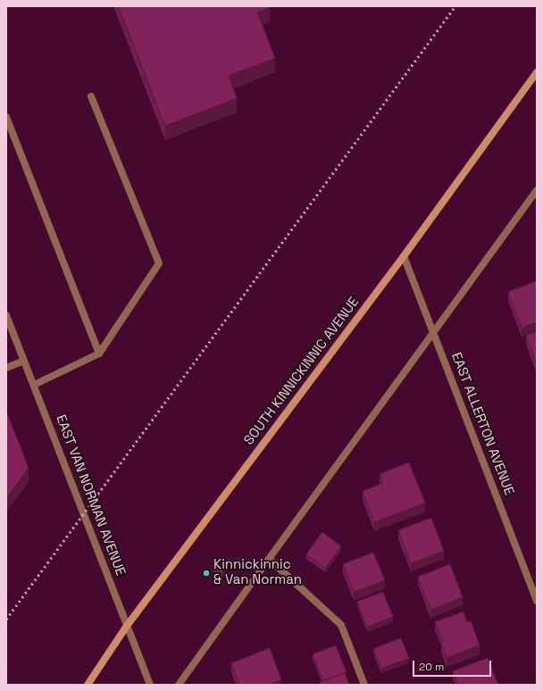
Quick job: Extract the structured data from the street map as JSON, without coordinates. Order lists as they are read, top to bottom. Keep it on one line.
{"streets":{"street":["SOUTH KINNICKINNIC AVENUE","EAST ALLERTON AVENUE","EAST VAN NORMAN AVENUE"]},"crossings":[["SOUTH KINNICKINNIC AVENUE","EAST ALLERTON AVENUE"],["SOUTH KINNICKINNIC AVENUE","EAST VAN NORMAN AVENUE"]],"places":["Kinnickinnic & Van Norman"],"scale_bar":"20 m"}
